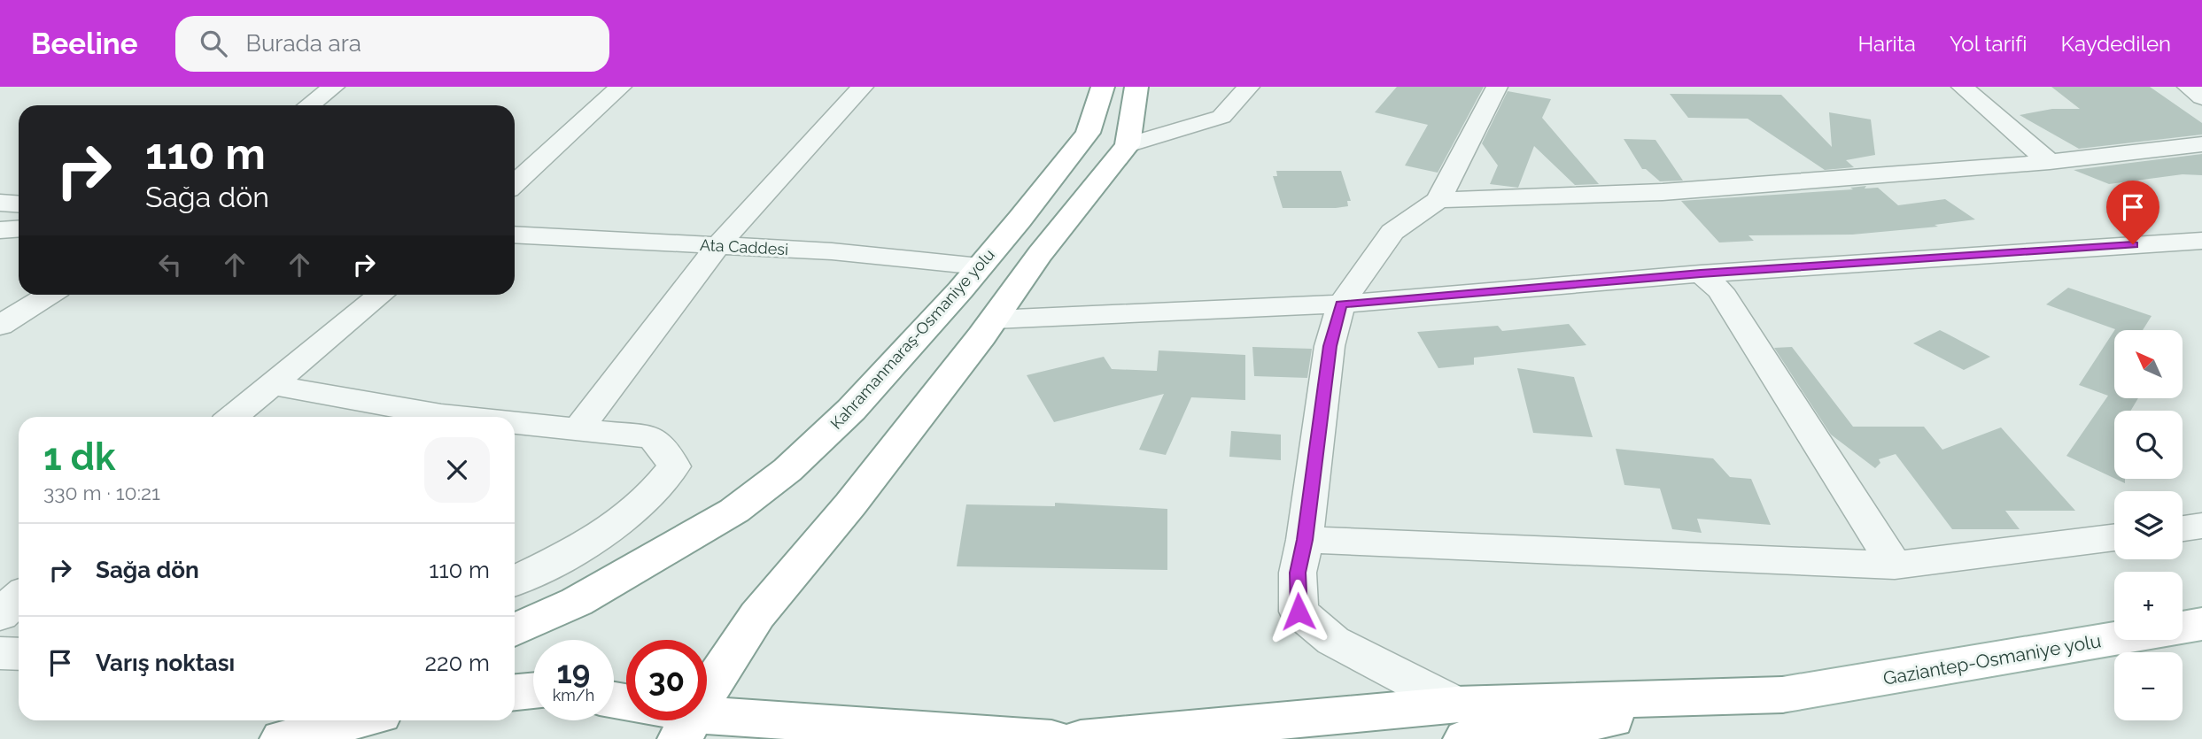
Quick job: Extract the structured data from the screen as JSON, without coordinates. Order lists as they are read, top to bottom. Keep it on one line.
{"streets":{"main road":["Kahramanmaraş-Osmaniye yolu","Gaziantep-Osmaniye yolu"],"street":["Ata Caddesi"]},"crossings":[["Ata Caddesi","Kahramanmaraş-Osmaniye yolu"]],"north":"top left","page":{"header":"Beeline","search":"Burada ara","nav":["Harita","Yol tarifi","Kaydedilen"],"turn":["110 m","Sağa dön"],"map_buttons":["+","−"],"heading":["1 dk","330 m · 10:21"],"list":[{"name":"Sağa dön","value":"110 m"},{"name":"Varış noktası","value":"220 m"}],"speed":"19 km/h","limit":"30"}}
